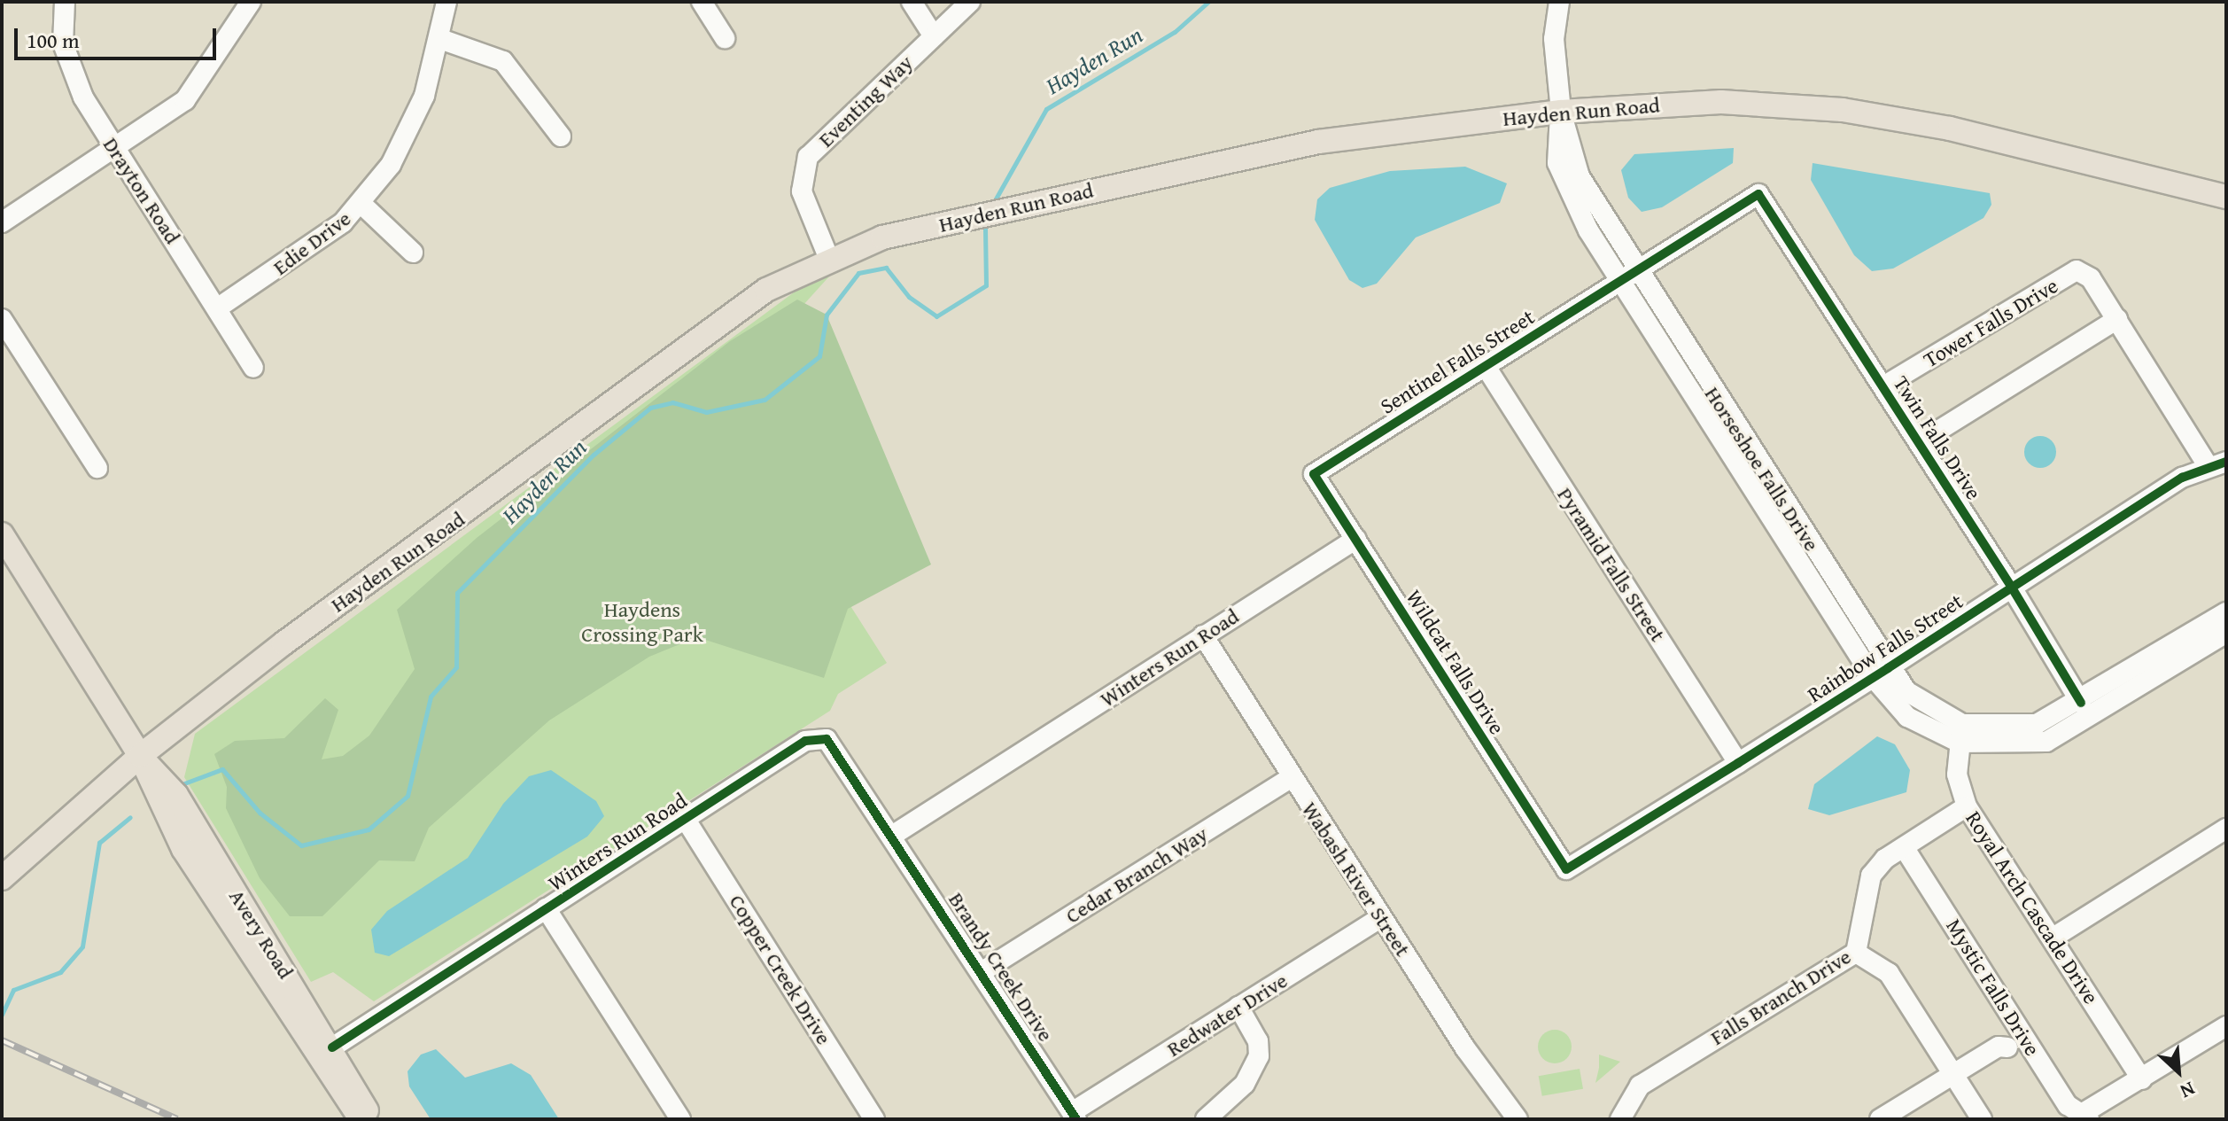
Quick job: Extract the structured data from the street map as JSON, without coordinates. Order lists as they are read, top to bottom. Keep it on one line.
{"streets":{"main road":["Hayden Run Road","Avery Road"],"street":["Eventing Way","Drayton Road","Edie Drive","Tower Falls Drive","Sentinel Falls Street","Twin Falls Drive","Horseshoe Falls Drive","Pyramid Falls Street","Rainbow Falls Street","Winters Run Road","Wildcat Falls Drive","Cedar Branch Way","Wabash River Street","Royal Arch Cascade Drive","Brandy Creek Drive","Copper Creek Drive","Mystic Falls Drive","Falls Branch Drive","Redwater Drive"]},"crossings":[["Eventing Way","Hayden Run Road"],["Hayden Run Road","Horseshoe Falls Drive"],["Hayden Run Road","Avery Road"],["Drayton Road","Edie Drive"],["Tower Falls Drive","Twin Falls Drive"],["Tower Falls Drive","Rainbow Falls Street"],["Sentinel Falls Street","Twin Falls Drive"],["Sentinel Falls Street","Horseshoe Falls Drive"],["Sentinel Falls Street","Pyramid Falls Street"],["Sentinel Falls Street","Wildcat Falls Drive"],["Twin Falls Drive","Rainbow Falls Street"],["Horseshoe Falls Drive","Rainbow Falls Street"],["Horseshoe Falls Drive","Royal Arch Cascade Drive"],["Pyramid Falls Street","Rainbow Falls Street"],["Rainbow Falls Street","Wildcat Falls Drive"],["Winters Run Road","Wildcat Falls Drive"],["Winters Run Road","Wabash River Street"],["Winters Run Road","Avery Road"],["Winters Run Road","Brandy Creek Drive"],["Winters Run Road","Copper Creek Drive"],["Cedar Branch Way","Wabash River Street"],["Cedar Branch Way","Brandy Creek Drive"],["Wabash River Street","Redwater Drive"],["Royal Arch Cascade Drive","Falls Branch Drive"],["Brandy Creek Drive","Redwater Drive"],["Mystic Falls Drive","Falls Branch Drive"]],"water":["Hayden Run"],"parks":["Haydens Crossing Park"],"scale_bar":"100 m","north":"bottom right"}
